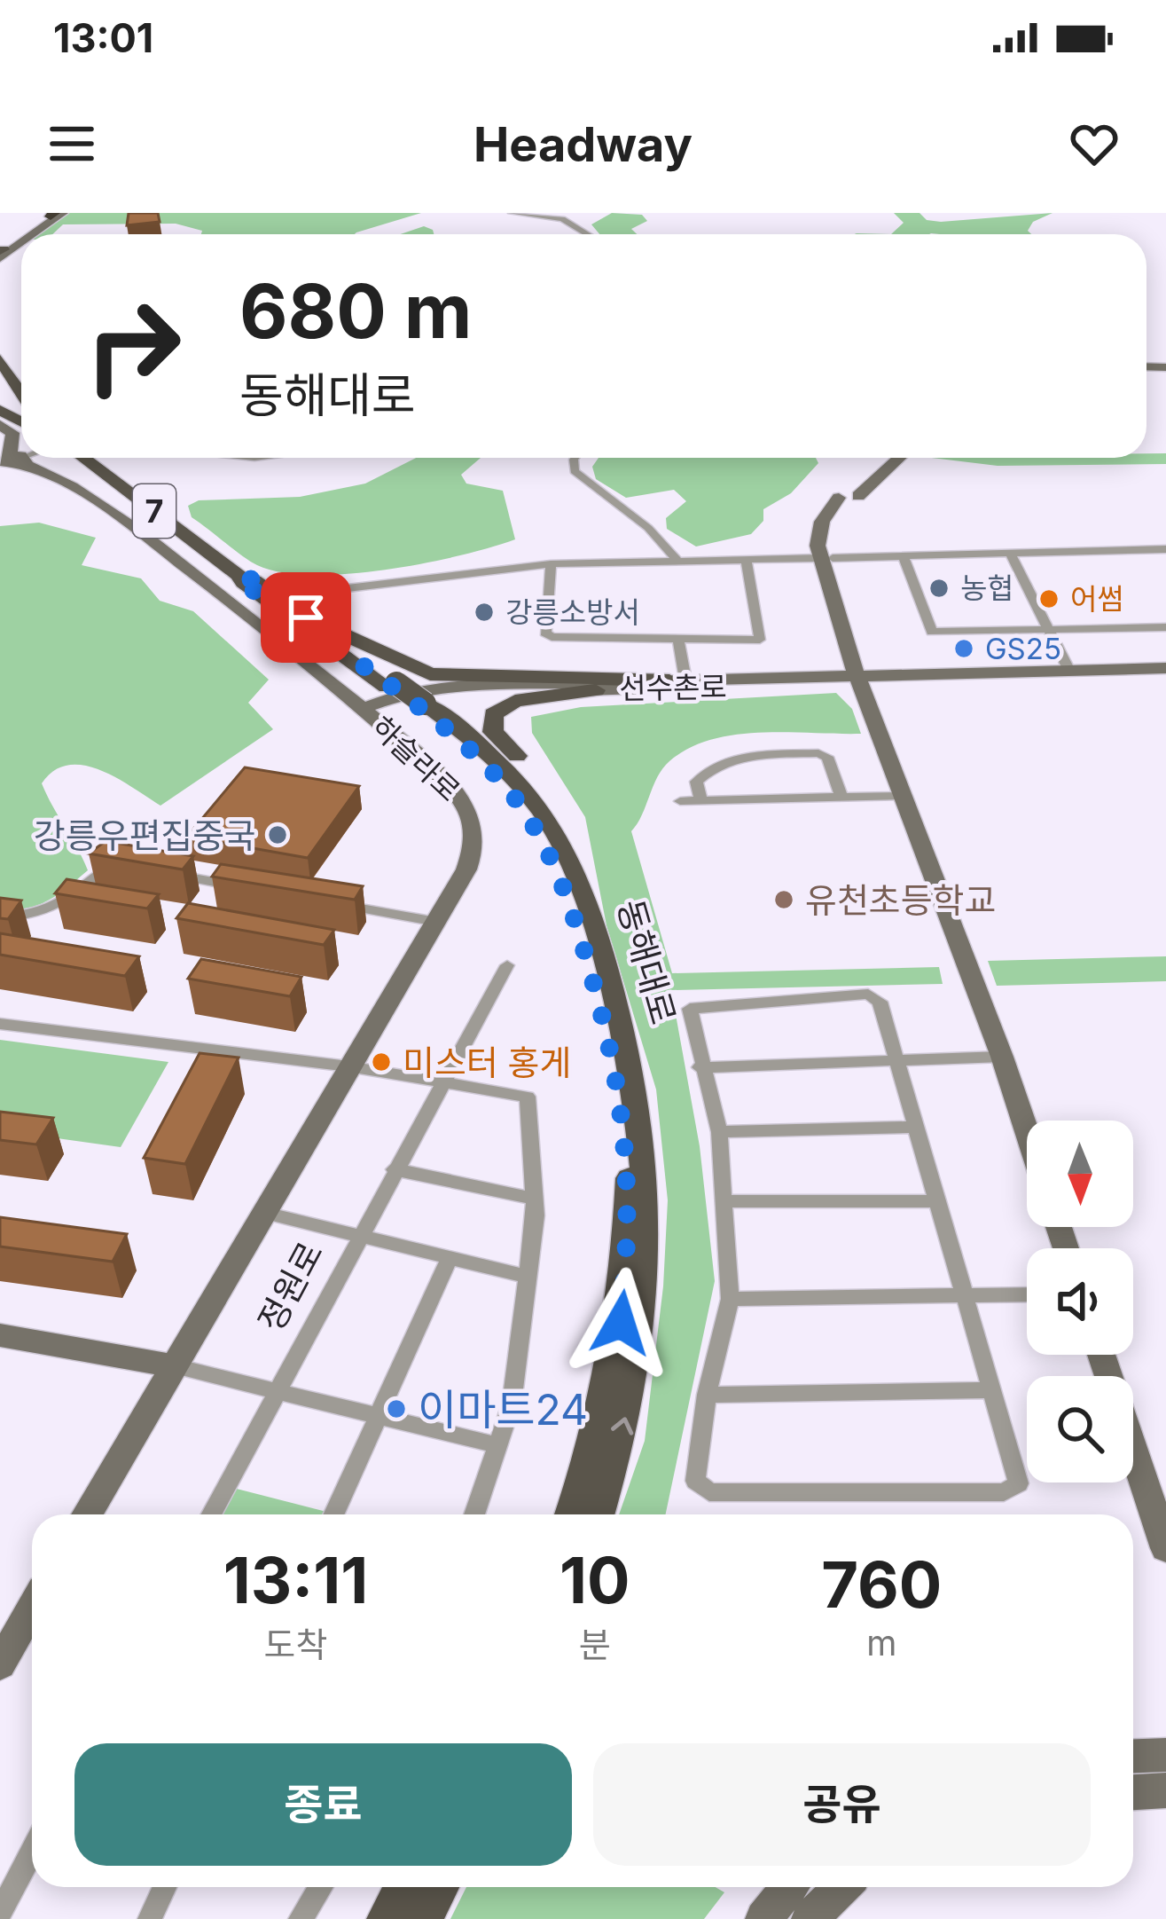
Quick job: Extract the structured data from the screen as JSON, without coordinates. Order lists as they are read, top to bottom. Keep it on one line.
{"streets":{"main road":["7","동해대로"],"street":["선수촌로","하슬라로","정원로"]},"crossings":[["선수촌로","하슬라로"]],"places":["농협","어썸","강릉소방서","GS25","강릉우편집중국","유천초등학교","미스터 홍게","이마트24"],"north":"bottom","page":{"status":"13:01","header":"Headway","turn":["680 m","동해대로"],"eta":["13:11","도착","10","분","760","m"],"buttons":["종료","공유"]}}
